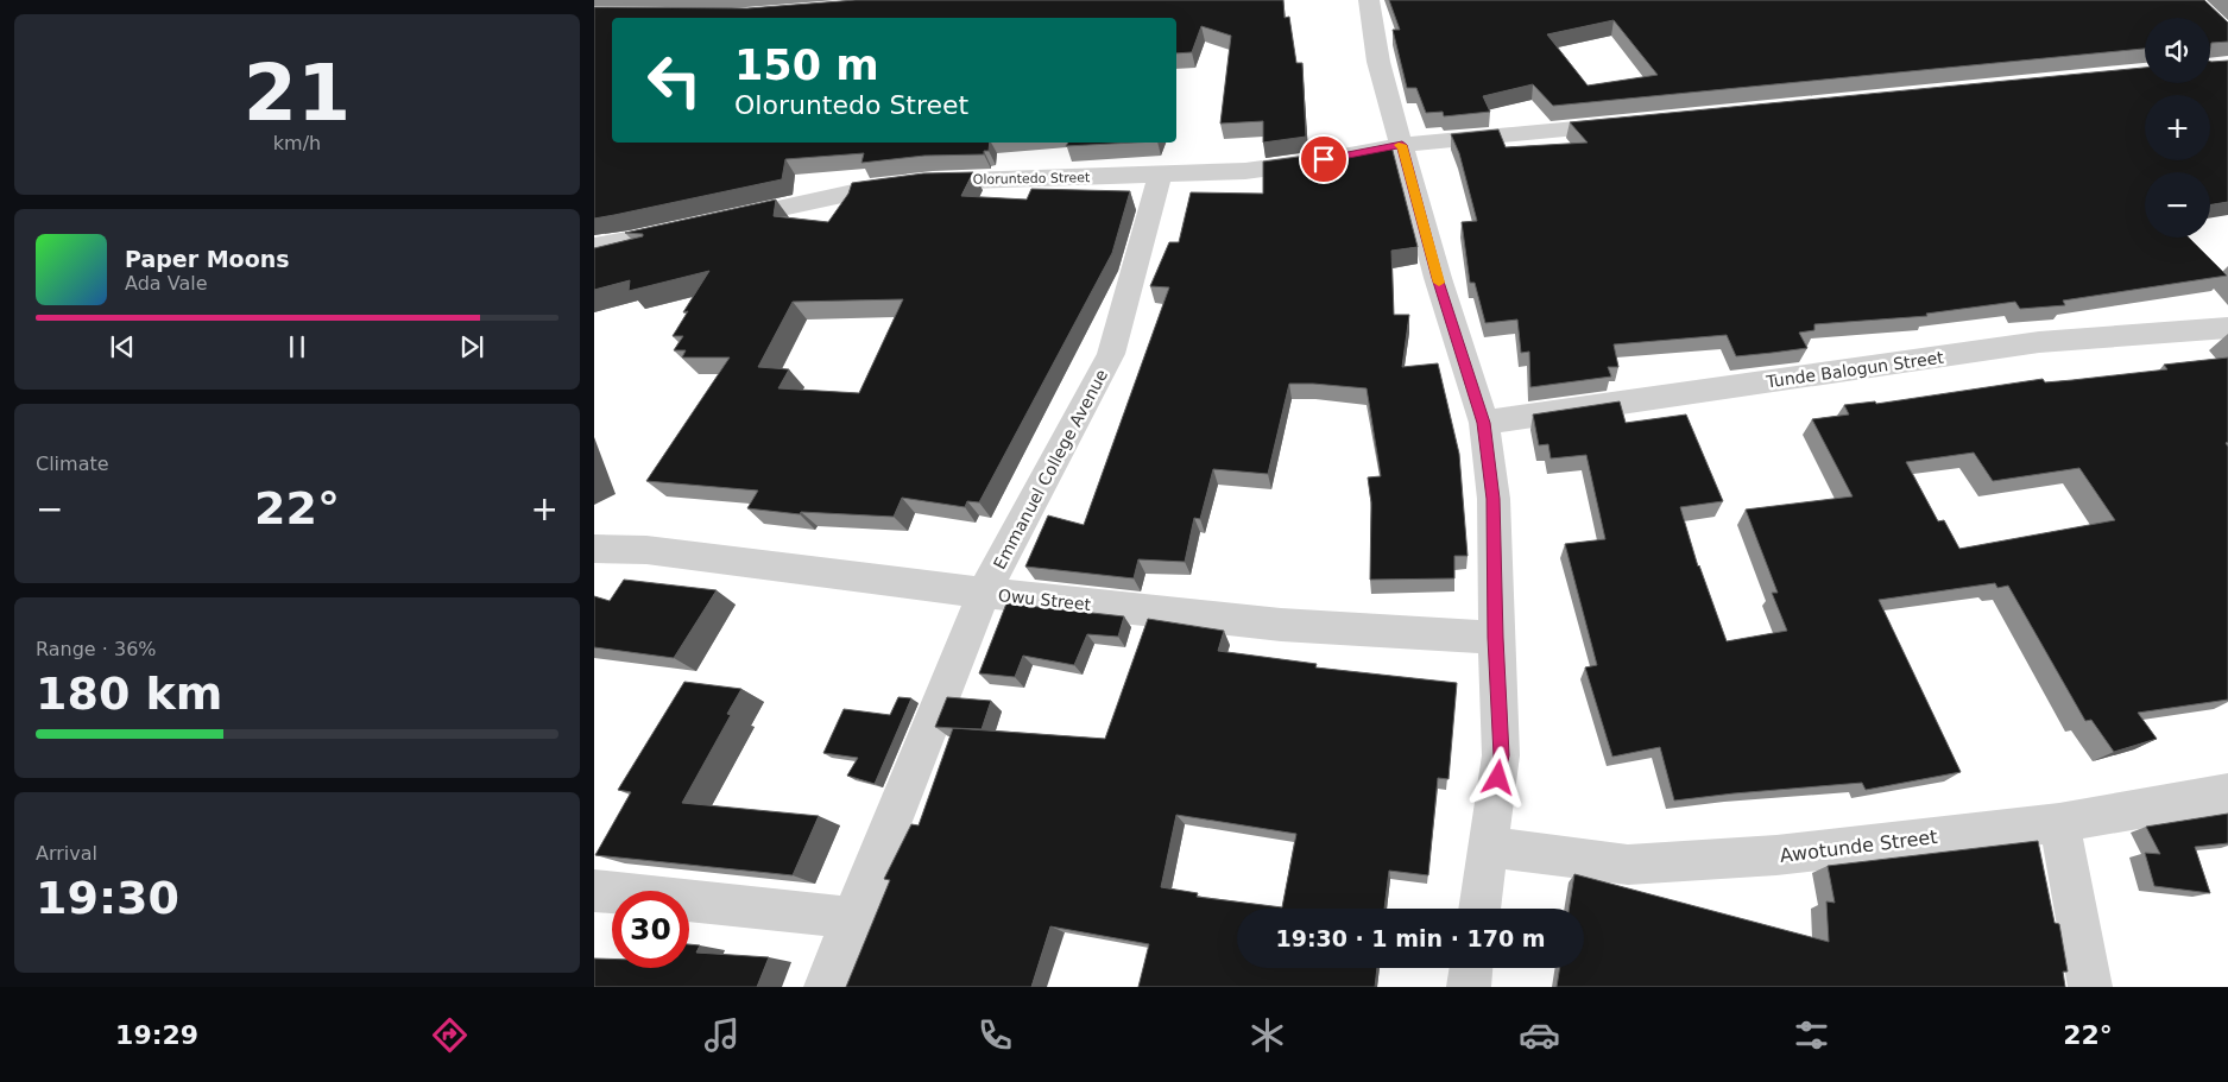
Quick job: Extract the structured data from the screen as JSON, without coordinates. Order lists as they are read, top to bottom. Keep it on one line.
{"streets":{"street":["Oloruntedo Street","Tunde Balogun Street","Emmanuel College Avenue","Owu Street","Awotunde Street"]},"crossings":[["Oloruntedo Street","Emmanuel College Avenue"],["Emmanuel College Avenue","Owu Street"]],"page":{"tile":[["21","km/h"],"Climate",["Range · 36%","180 km"],["Arrival","19:30"]],"map_buttons":["+","−"],"turn":["150 m","Oloruntedo Street"],"song":["Paper Moons","Ada Vale"],"heat":["−","22°","+"],"limit":"30","trip":"19:30 · 1 min · 170 m","tabs":["19:29","22°"]}}
